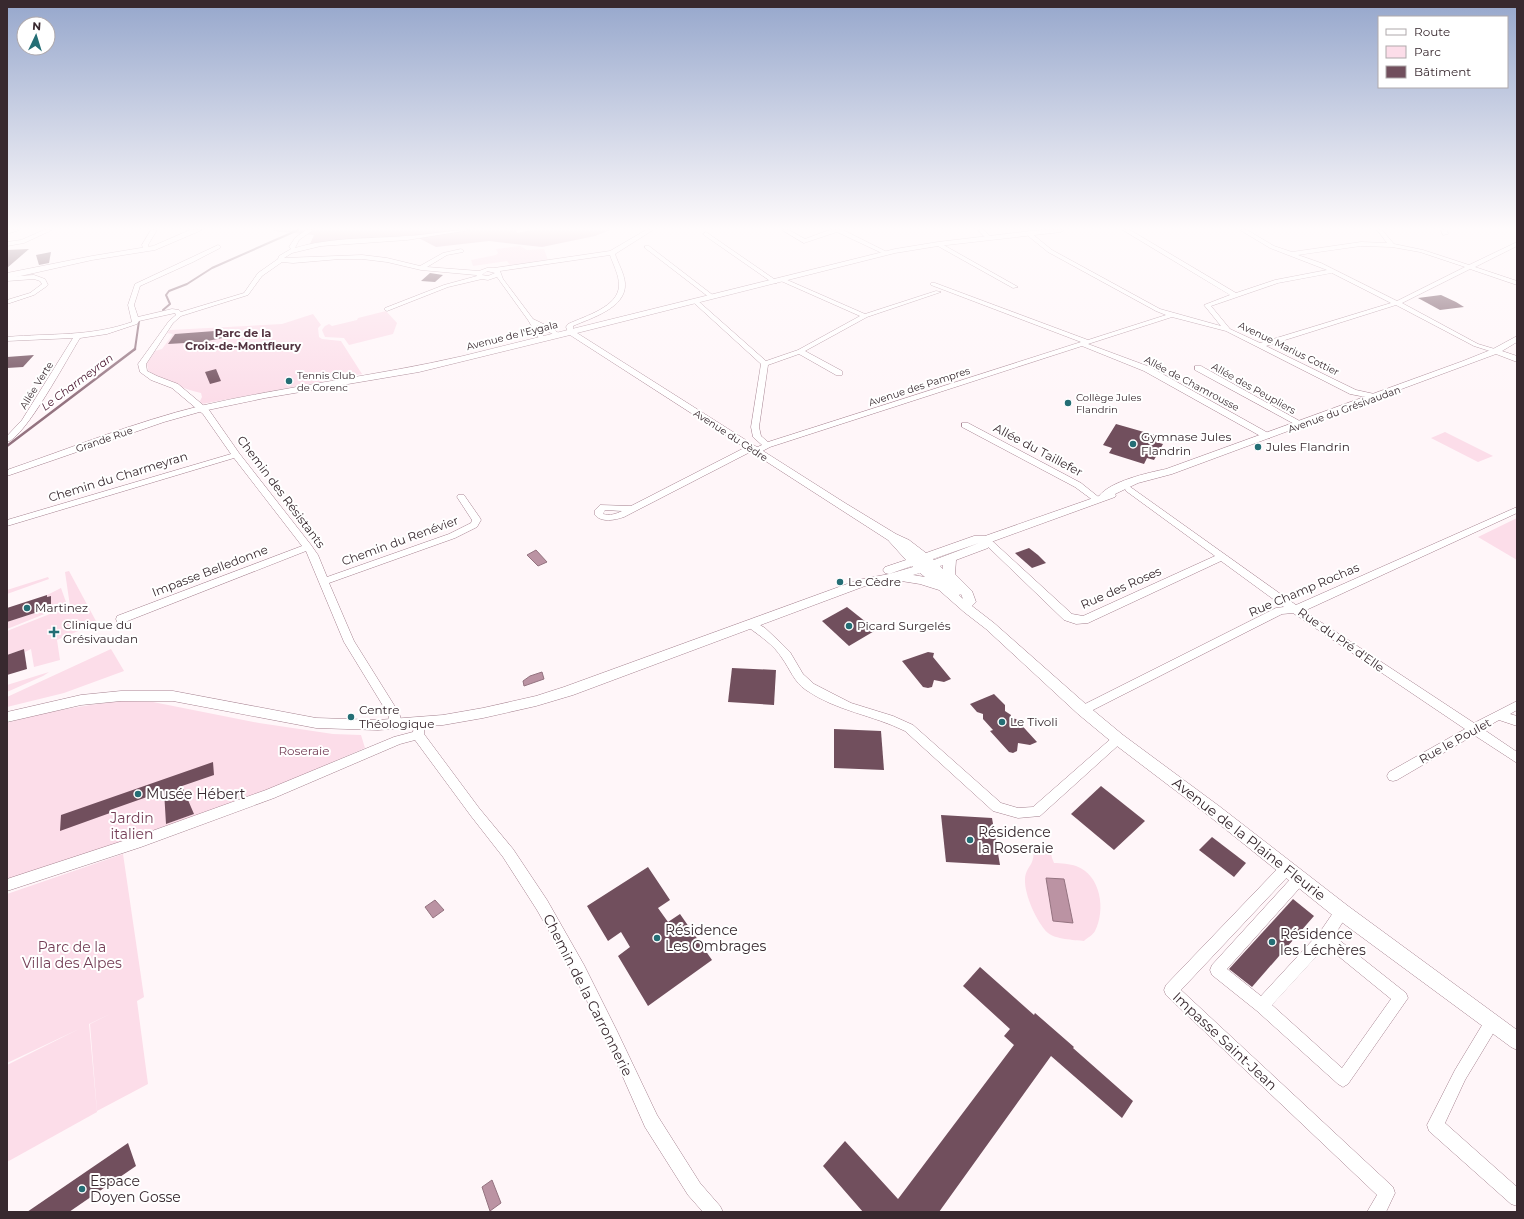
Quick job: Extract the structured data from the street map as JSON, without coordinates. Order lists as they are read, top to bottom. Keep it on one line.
{"streets":{"street":["Avenue de l'Eygala","Avenue Marius Cottier","Allée de Chamrousse","Allée Verte","Avenue des Pampres","Allée des Peupliers","Avenue du Grésivaudan","Avenue du Cèdre","Grande Rue","Allée du Taillefer","Chemin du Charmeyran","Chemin des Résistants","Chemin du Renévier","Impasse Belledonne","Rue des Roses","Rue Champ Rochas","Rue du Pré d'Elle","Rue le Poulet","Avenue de la Plaine Fleurie","Chemin de la Carronnerie","Impasse Saint-Jean"]},"crossings":[["Avenue de l'Eygala","Avenue du Cèdre"],["Avenue de l'Eygala","Grande Rue"],["Avenue de l'Eygala","Chemin des Résistants"],["Avenue Marius Cottier","Avenue des Pampres"],["Avenue Marius Cottier","Avenue du Grésivaudan"],["Allée de Chamrousse","Avenue des Pampres"],["Allée de Chamrousse","Avenue du Grésivaudan"],["Avenue des Pampres","Avenue du Cèdre"],["Allée des Peupliers","Avenue du Grésivaudan"],["Avenue du Grésivaudan","Avenue du Cèdre"],["Avenue du Grésivaudan","Allée du Taillefer"],["Avenue du Grésivaudan","Rue des Roses"],["Avenue du Grésivaudan","Rue du Pré d'Elle"],["Avenue du Grésivaudan","Avenue de la Plaine Fleurie"],["Avenue du Cèdre","Avenue de la Plaine Fleurie"],["Grande Rue","Chemin des Résistants"],["Chemin du Charmeyran","Chemin des Résistants"],["Chemin des Résistants","Chemin du Renévier"],["Chemin des Résistants","Impasse Belledonne"],["Rue des Roses","Rue du Pré d'Elle"],["Rue Champ Rochas","Rue du Pré d'Elle"],["Rue Champ Rochas","Avenue de la Plaine Fleurie"],["Rue du Pré d'Elle","Rue le Poulet"],["Avenue de la Plaine Fleurie","Impasse Saint-Jean"]],"districts":["Parc de la Croix-de-Montfleury"],"water":["Le Charmeyran"],"parks":["Roseraie","Jardin italien","Parc de la Villa des Alpes"],"places":{"other":["Tennis Club de Corenc","Collège Jules Flandrin","Gymnase Jules Flandrin","Jules Flandrin","Le Cèdre","Martinez","Picard Surgelés","Centre Théologique","Le Tivoli","Musée Hébert","Résidence la Roseraie","Résidence Les Ombrages","Résidence les Léchères","Espace Doyen Gosse"],"health":["Clinique du Grésivaudan"]},"legend":["Route","Parc","Bâtiment"],"north":"top"}
